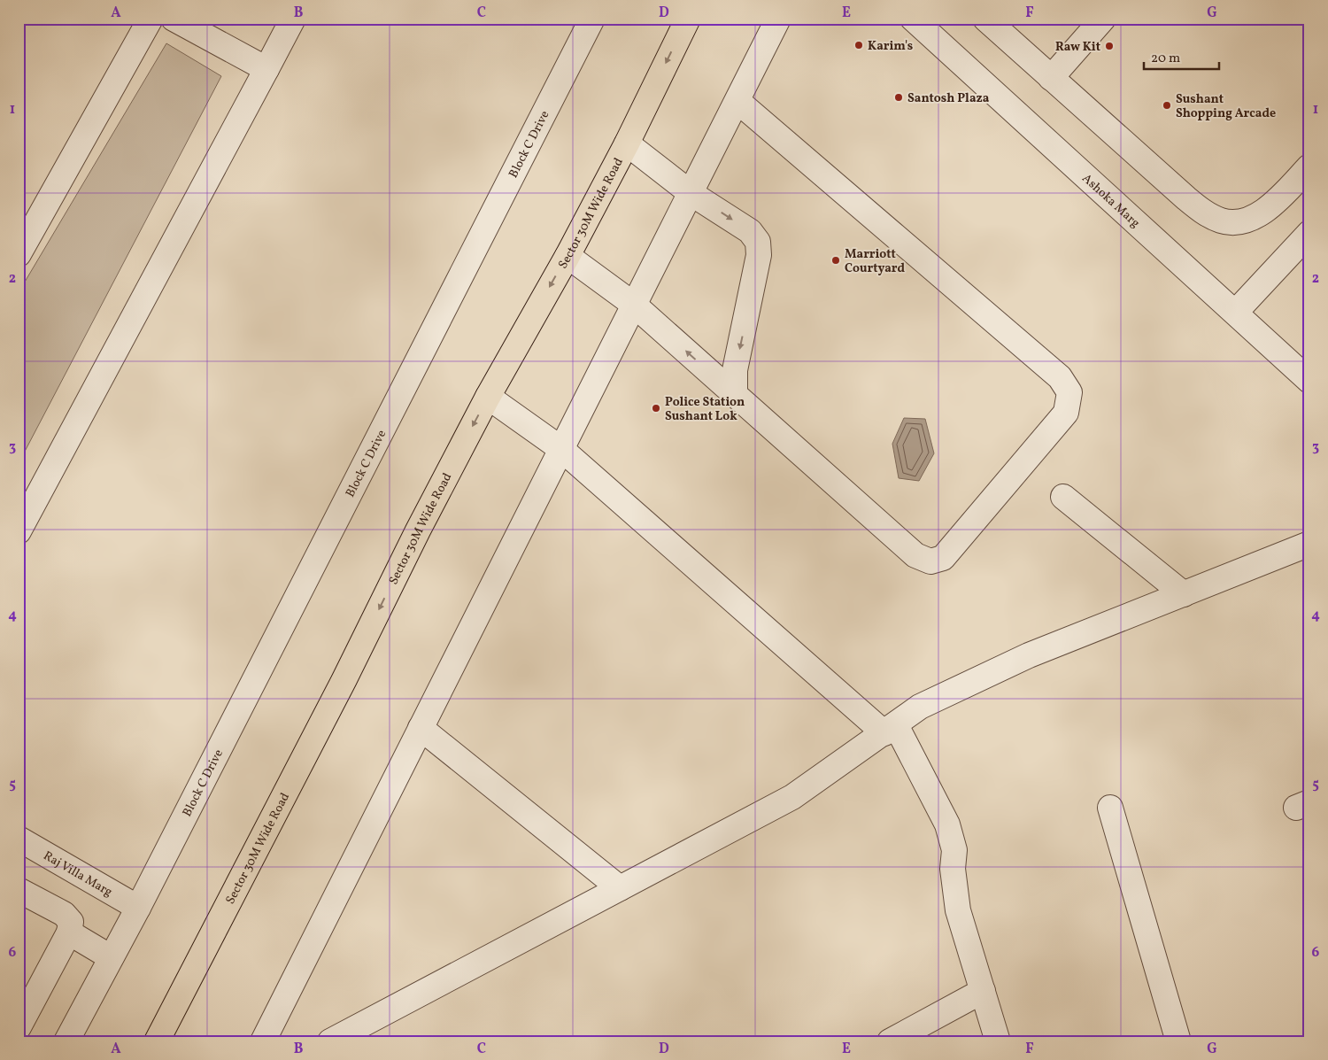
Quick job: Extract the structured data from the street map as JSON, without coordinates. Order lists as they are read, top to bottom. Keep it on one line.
{"streets":{"main road":["Sector 30M Wide Road"],"street":["Block C Drive","Ashoka Marg","Raj Villa Marg"]},"crossings":[["Block C Drive","Raj Villa Marg"]],"one_way":["Sector 30M Wide Road"],"places":["Karim's","Raw Kit","Santosh Plaza","Sushant Shopping Arcade","Marriott Courtyard","Police Station Sushant Lok"],"scale_bar":"20 m","grid":{"columns":["A","B","C","D","E","F","G"],"rows":["1","2","3","4","5","6"]}}
